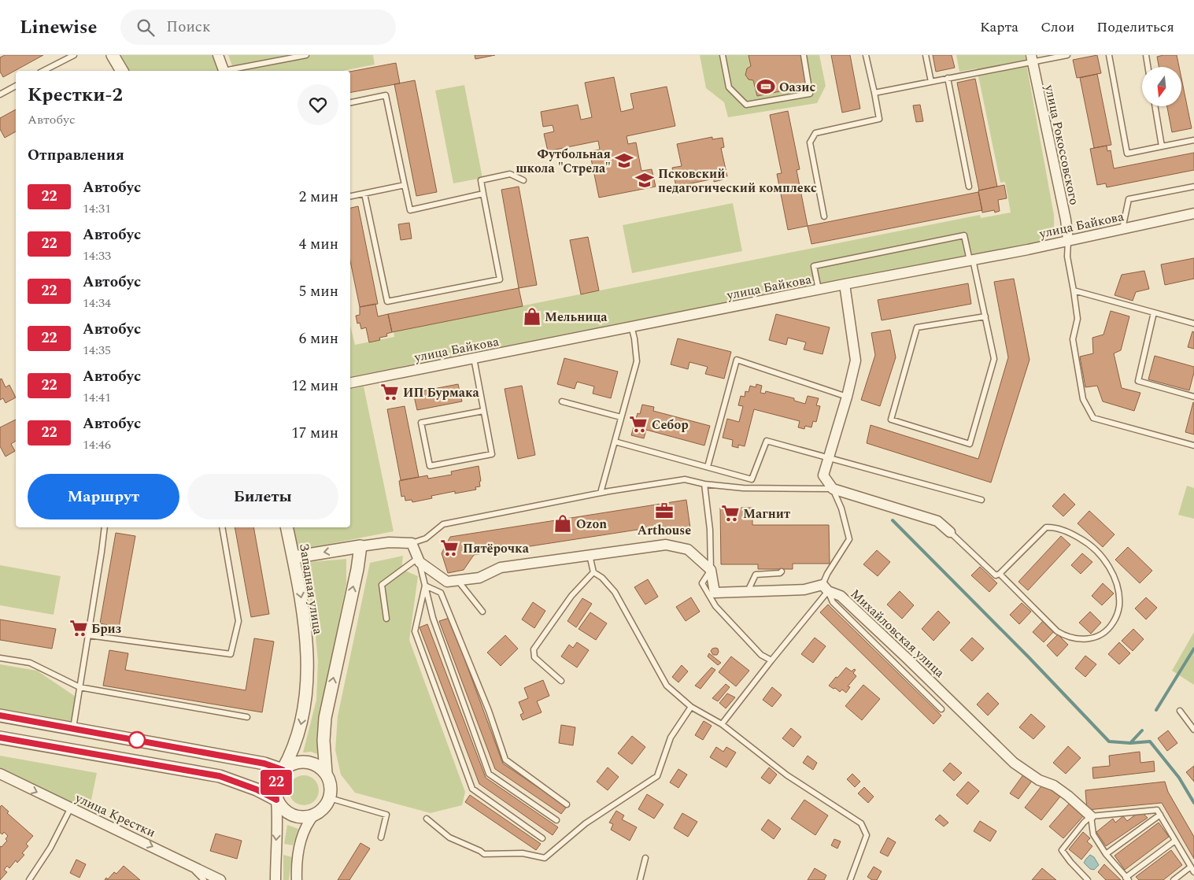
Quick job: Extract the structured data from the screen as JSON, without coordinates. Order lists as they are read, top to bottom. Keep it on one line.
{"streets":{"street":["улица Рокоссовского","улица Байкова","Западная улица","Михайловская улица","улица Крестки"]},"crossings":[["улица Рокоссовского","улица Байкова"]],"places":{"sports":["Оазис"],"school or university":["Футбольная школа \"Стрела\"","Псковский педагогический комплекс"],"shop":["Мельница","Ozon"],"supermarket":["ИП Бурмака","Себор","Магнит","Пятёрочка","Бриз"],"office":["Arthouse"]},"lines":["bus line 22"],"north":"bottom","page":{"header":"Linewise","search":"Поиск","nav":["Карта","Слои","Поделиться"],"on_map":"22","heading":[["Крестки-2","Автобус"],"Отправления"],"list":[{"mark":"22","name":"Автобус","note":"14:31","value":"2 мин"},{"mark":"22","name":"Автобус","note":"14:33","value":"4 мин"},{"mark":"22","name":"Автобус","note":"14:34","value":"5 мин"},{"mark":"22","name":"Автобус","note":"14:35","value":"6 мин"},{"mark":"22","name":"Автобус","note":"14:41","value":"12 мин"},{"mark":"22","name":"Автобус","note":"14:46","value":"17 мин"}],"buttons":["Маршрут","Билеты"]}}
